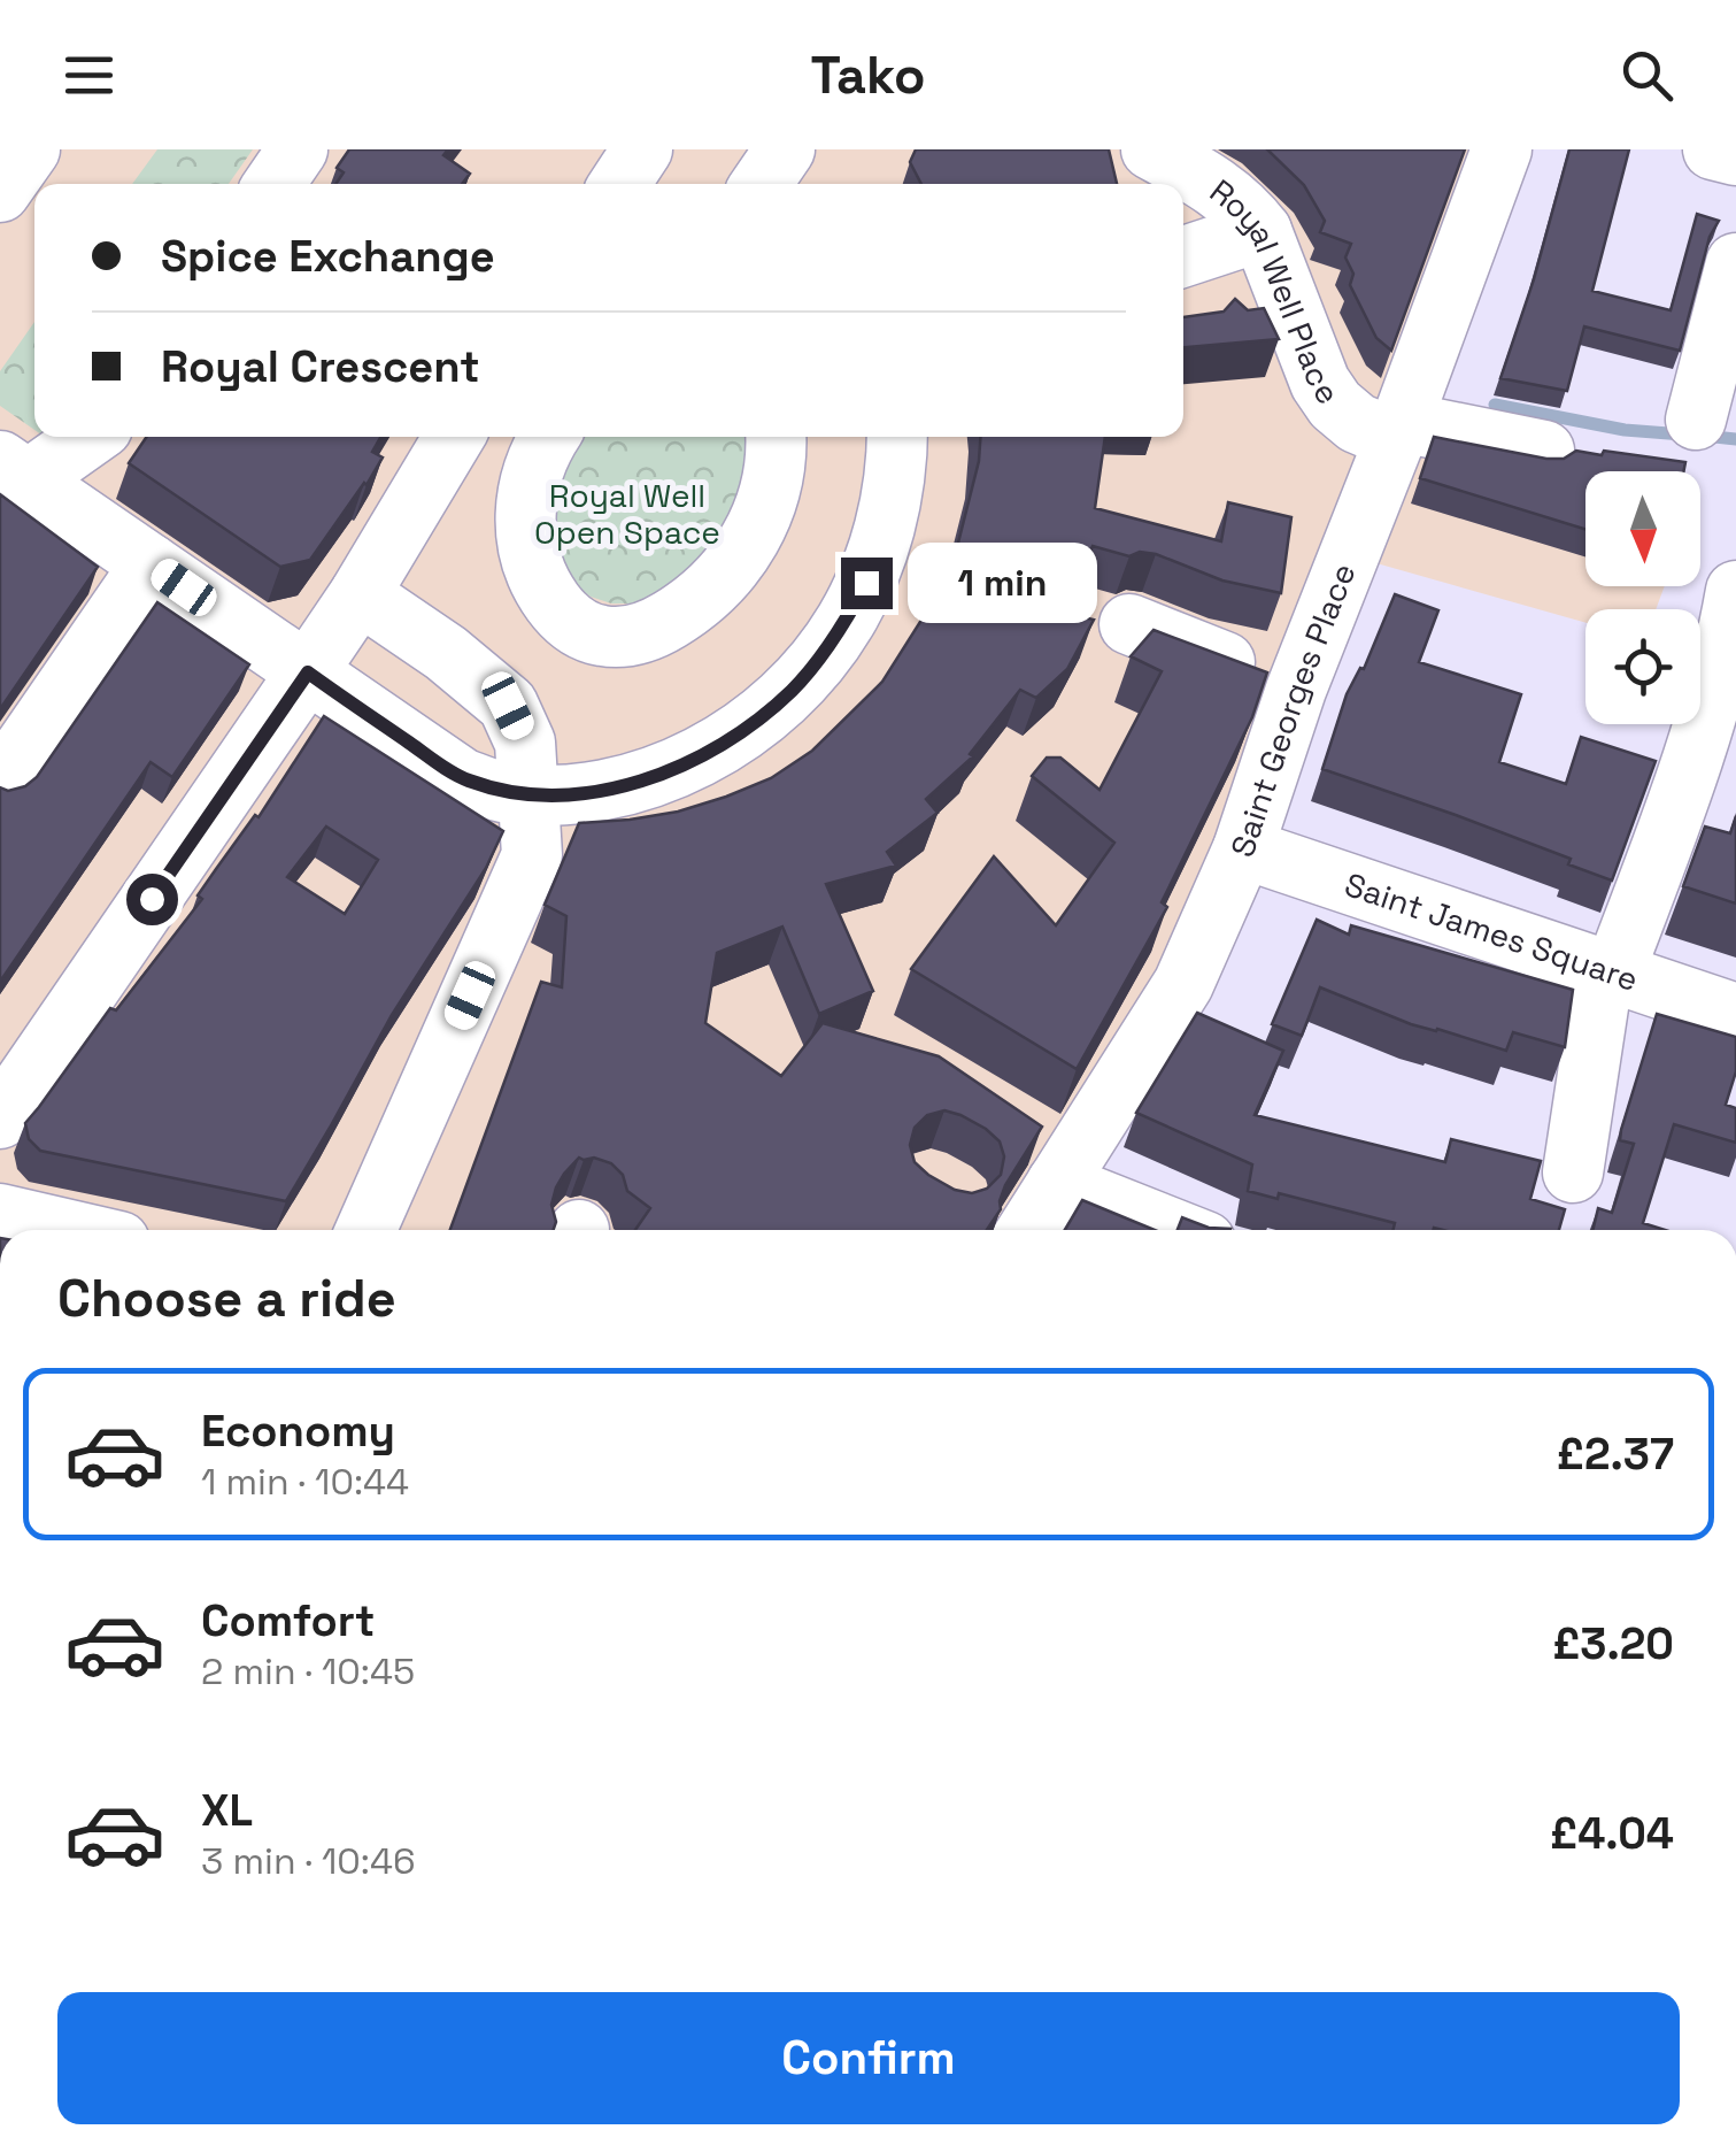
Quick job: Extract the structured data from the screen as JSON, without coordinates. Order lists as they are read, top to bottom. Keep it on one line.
{"streets":{"street":["Royal Well Place","Saint Georges Place","Saint James Square"]},"crossings":[["Royal Well Place","Saint Georges Place"],["Saint Georges Place","Saint James Square"]],"parks":["Royal Well Open Space"],"north":"bottom","page":{"header":"Tako","banner":["Spice Exchange","Royal Crescent"],"bubble":"1 min","heading":"Choose a ride","list":[{"name":"Economy","note":"1 min · 10:44","value":"£2.37"},{"name":"Comfort","note":"2 min · 10:45","value":"£3.20"},{"name":"XL","note":"3 min · 10:46","value":"£4.04"}],"buttons":"Confirm"}}
